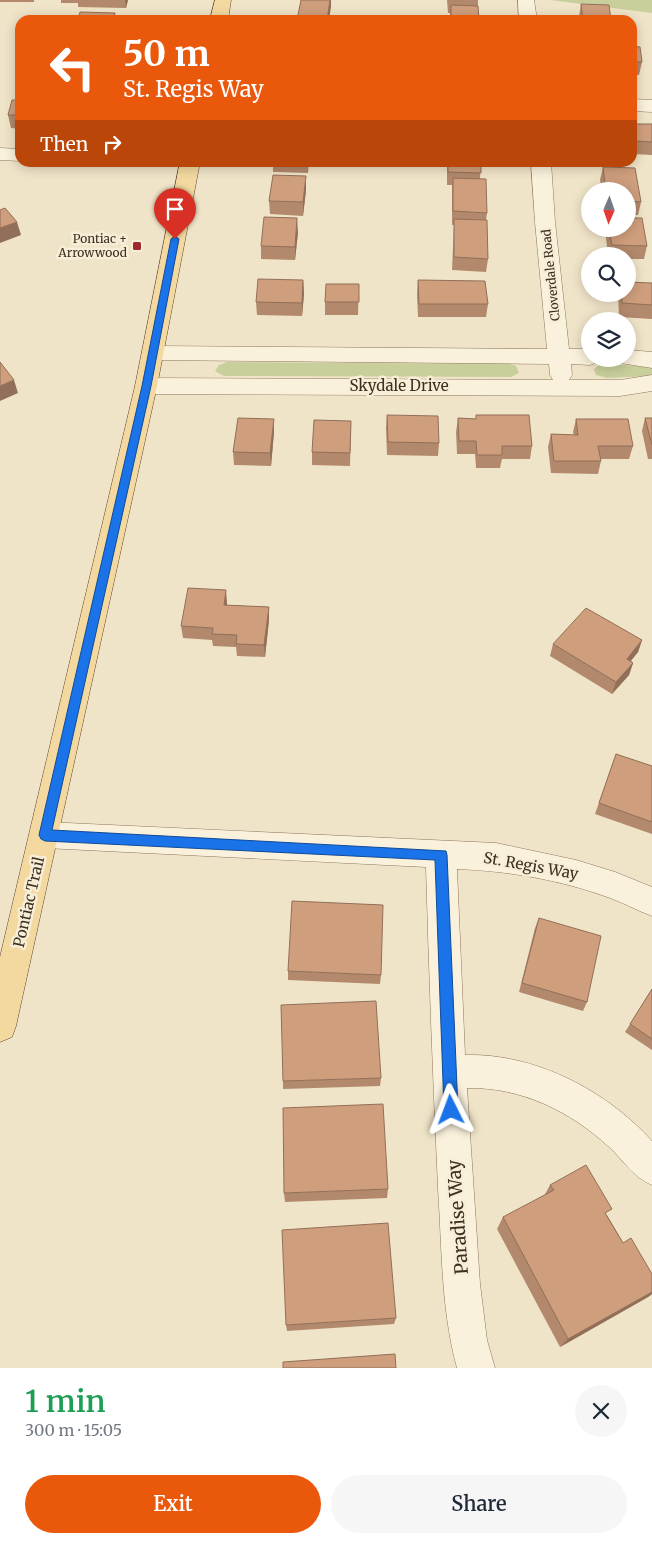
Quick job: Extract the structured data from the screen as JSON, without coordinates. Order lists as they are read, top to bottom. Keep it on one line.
{"streets":{"main road":["Pontiac Trail"],"street":["Cloverdale Road","Skydale Drive","St. Regis Way","Paradise Way"]},"crossings":[["Cloverdale Road","Skydale Drive"],["Skydale Drive","Pontiac Trail"],["St. Regis Way","Pontiac Trail"],["St. Regis Way","Paradise Way"]],"places":{"transit":["Pontiac + Arrowwood"]},"north":"bottom","page":{"turn":["50 m","St. Regis Way"],"then":"Then","heading":["1 min","300 m · 15:05"],"buttons":["Exit","Share"]}}
